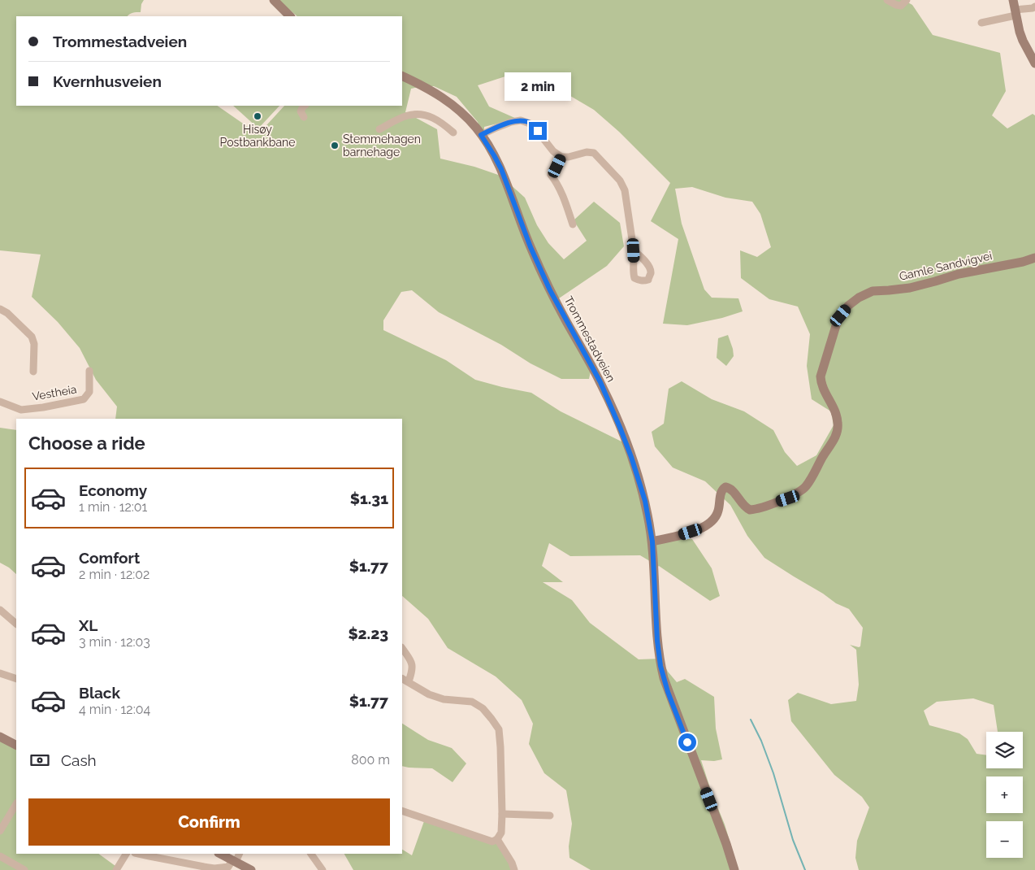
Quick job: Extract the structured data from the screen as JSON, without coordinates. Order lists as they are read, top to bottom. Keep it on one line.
{"streets":{"main road":["Gamle Sandvigvei","Trommestadveien"],"street":["Vestheia"]},"crossings":[["Gamle Sandvigvei","Trommestadveien"]],"places":["Hisøy Postbankbane","Stemmehagen barnehage"],"page":{"banner":["Trommestadveien","Kvernhusveien"],"bubble":"2 min","heading":"Choose a ride","list":[{"name":"Economy","note":"1 min · 12:01","value":"$1.31"},{"name":"Comfort","note":"2 min · 12:02","value":"$1.77"},{"name":"XL","note":"3 min · 12:03","value":"$2.23"},{"name":"Black","note":"4 min · 12:04","value":"$1.77"}],"map_buttons":["+","−"],"pay":["Cash","800 m"],"buttons":"Confirm"}}
